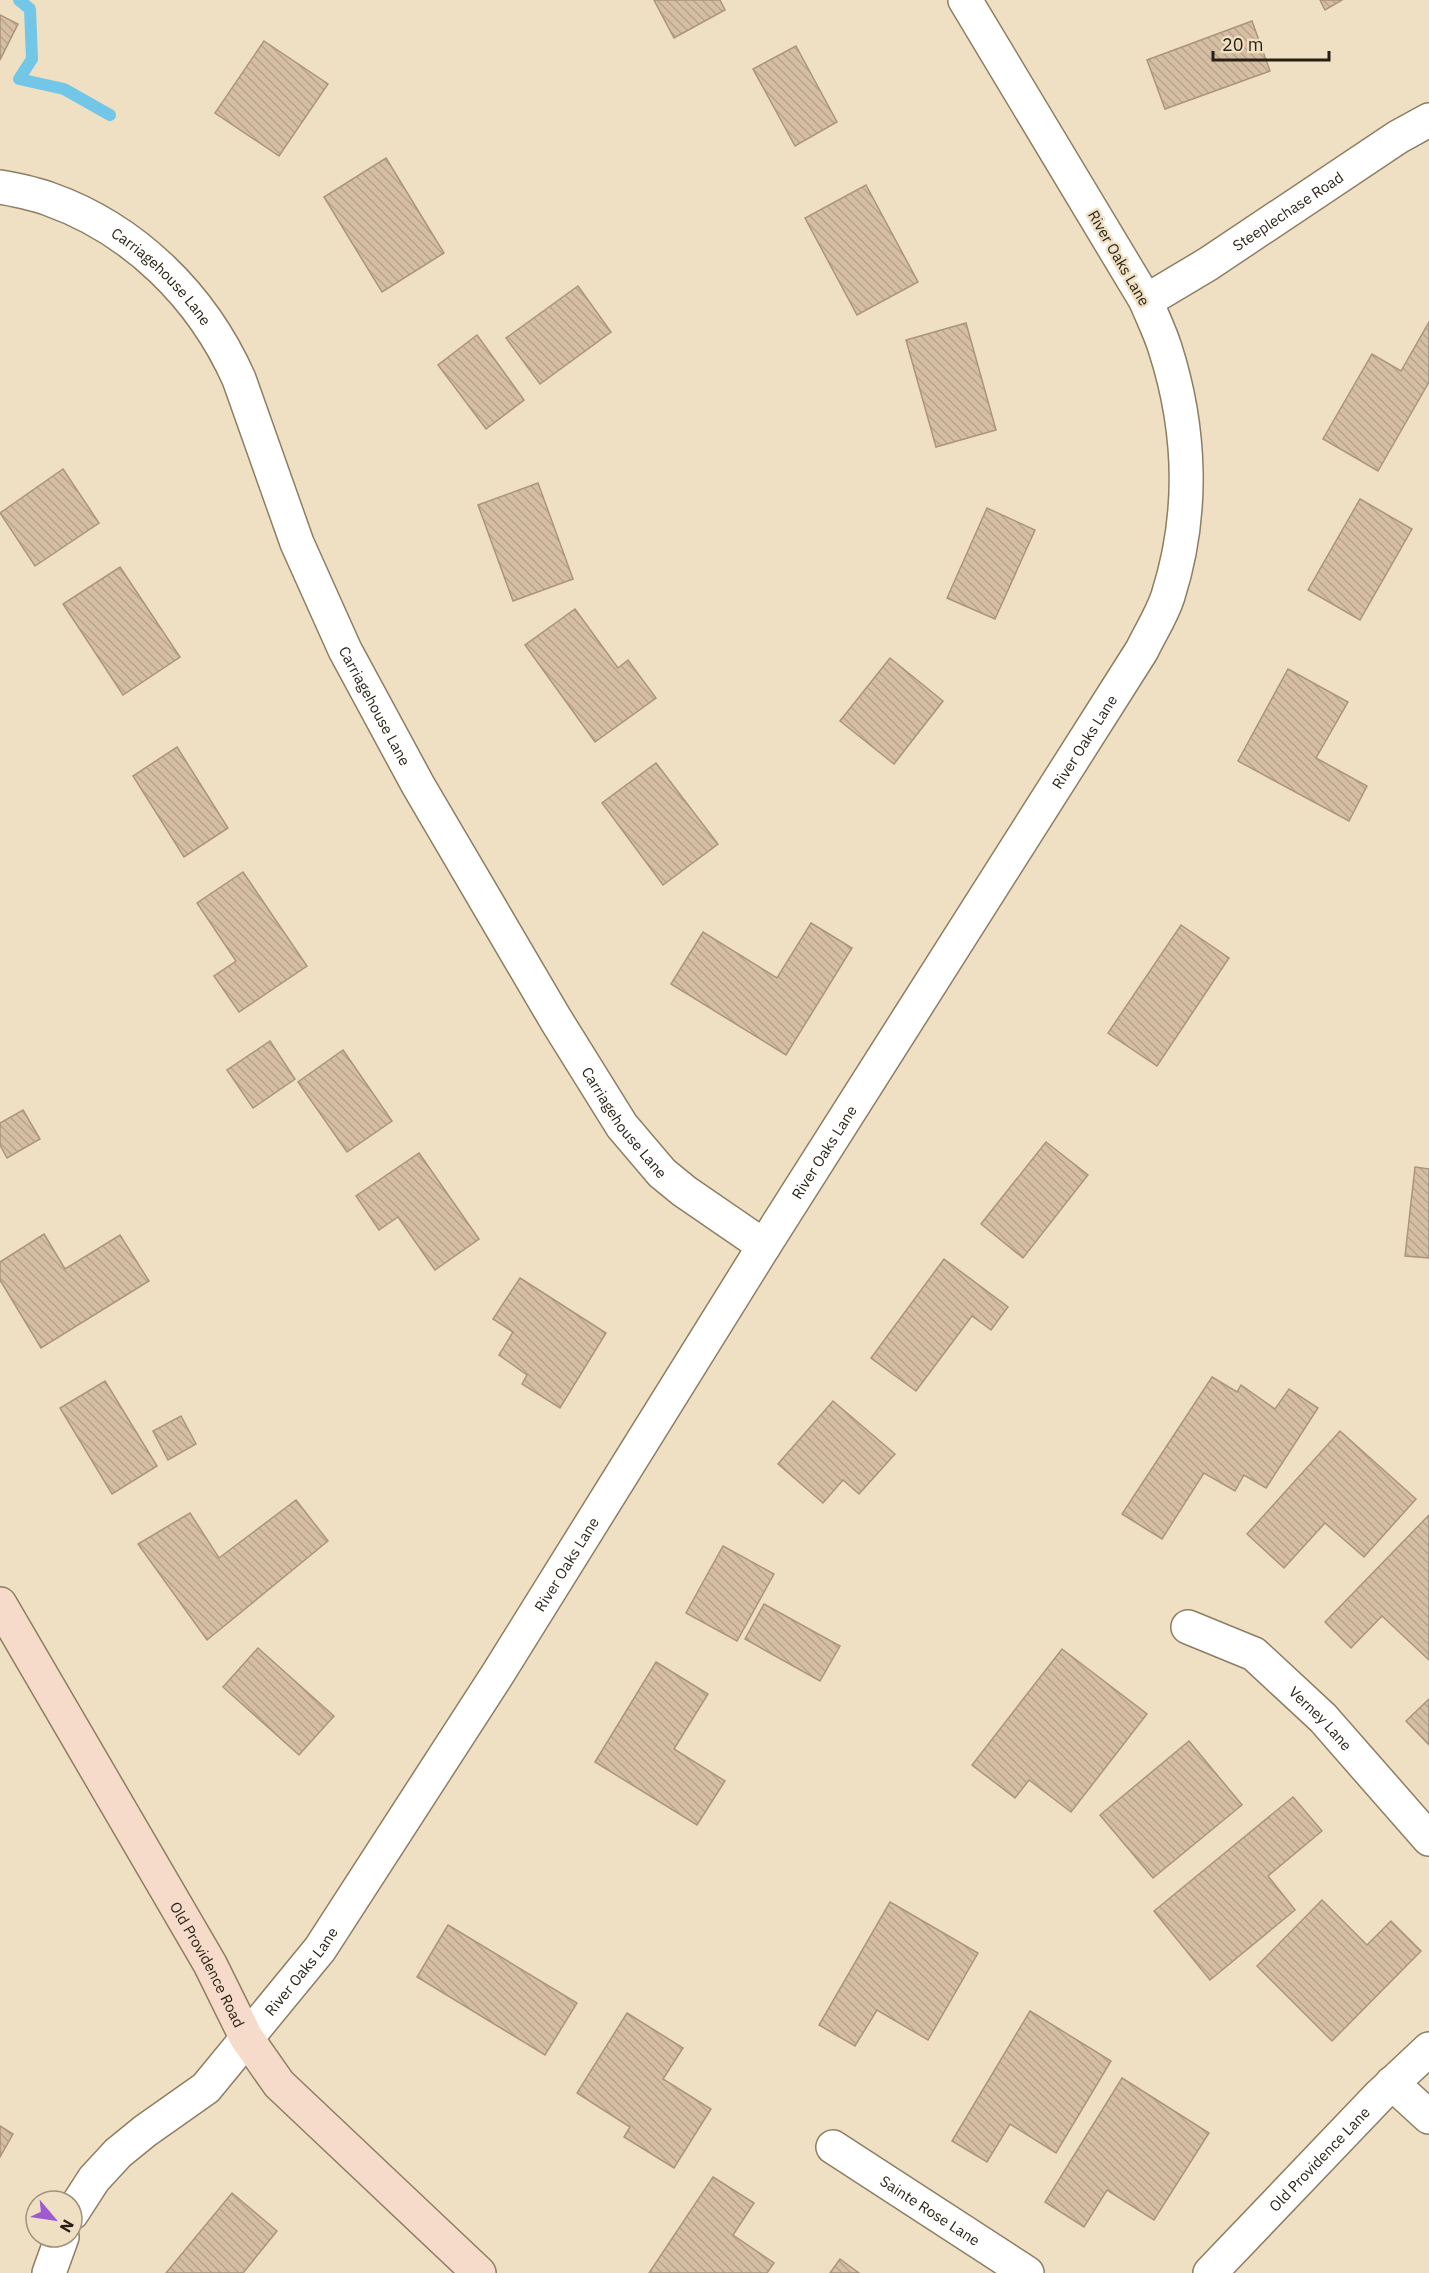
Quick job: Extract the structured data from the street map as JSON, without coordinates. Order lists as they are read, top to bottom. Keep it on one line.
{"streets":{"street":["Steeplechase Road","River Oaks Lane","Carriagehouse Lane","Verney Lane","Old Providence Road","Old Providence Lane","Sainte Rose Lane"]},"crossings":[["Steeplechase Road","River Oaks Lane"],["River Oaks Lane","Carriagehouse Lane"],["River Oaks Lane","Old Providence Road"]],"scale_bar":"20 m","north":"bottom right"}
